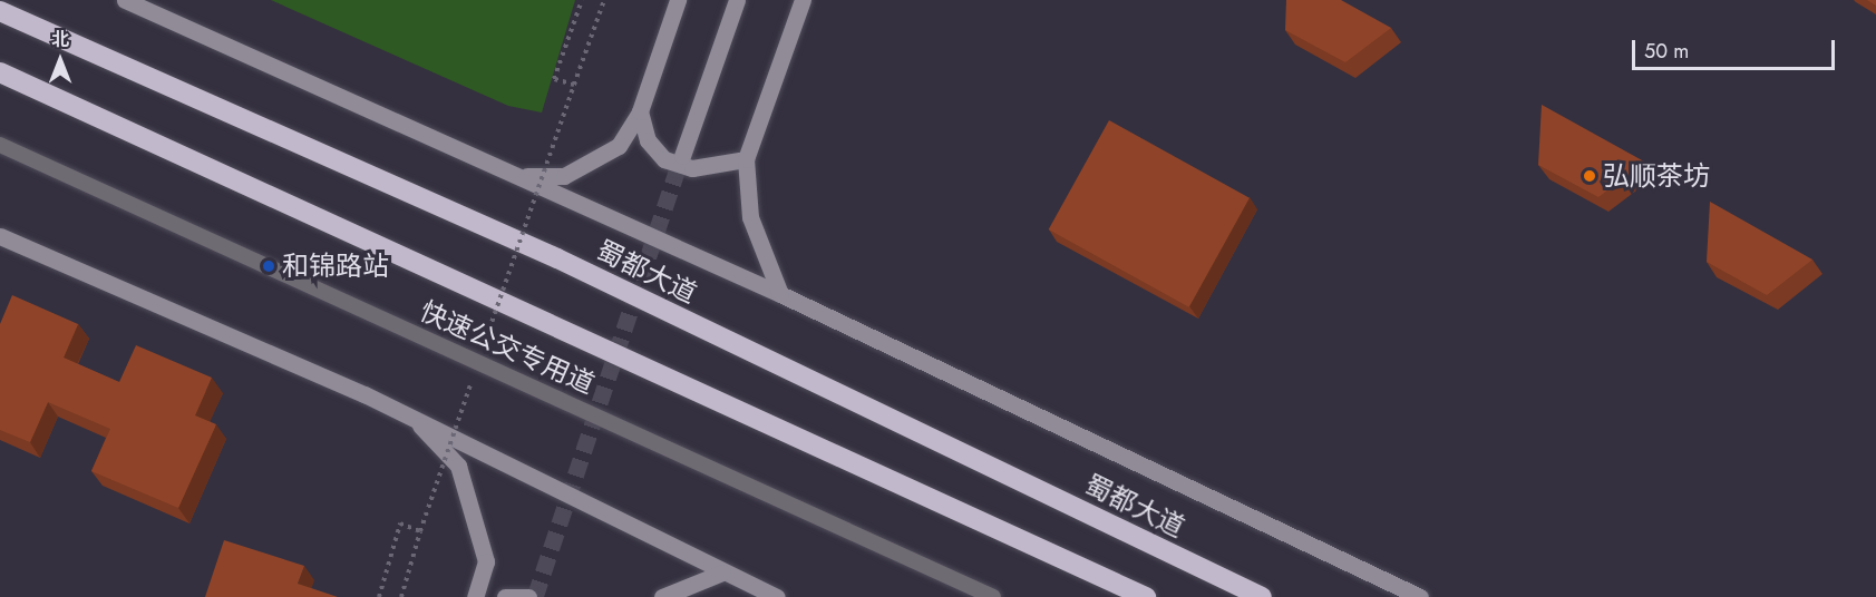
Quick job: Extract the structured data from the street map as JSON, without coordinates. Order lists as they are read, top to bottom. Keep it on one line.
{"streets":{"highway":["蜀都大道"],"lane":["快速公交专用道"]},"places":["弘顺茶坊","和锦路站"],"scale_bar":"50 m","north":"top"}
